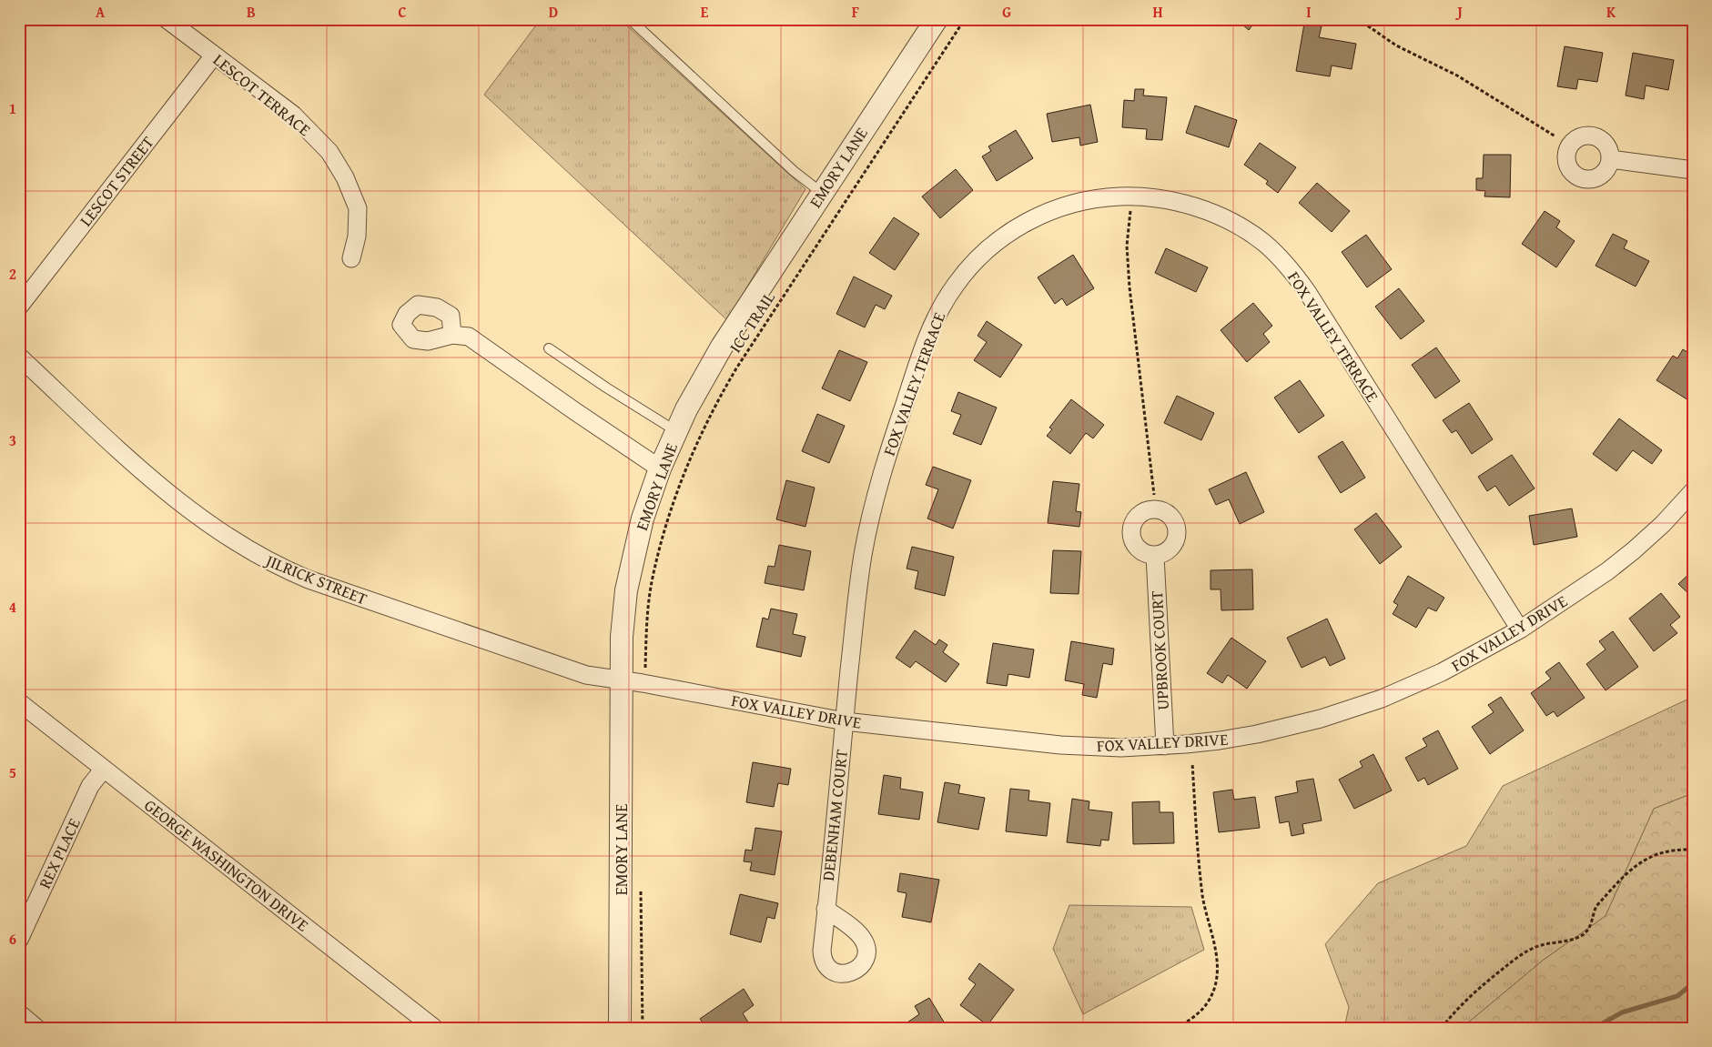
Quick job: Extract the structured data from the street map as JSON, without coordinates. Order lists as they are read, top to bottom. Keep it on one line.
{"streets":{"street":["LESCOT TERRACE","EMORY LANE","LESCOT STREET","FOX VALLEY TERRACE","JILRICK STREET","FOX VALLEY DRIVE","UPBROOK COURT","DEBENHAM COURT","REX PLACE","GEORGE WASHINGTON DRIVE"],"path":["ICC TRAIL"]},"crossings":[["LESCOT TERRACE","LESCOT STREET"],["EMORY LANE","JILRICK STREET"],["EMORY LANE","FOX VALLEY DRIVE"],["FOX VALLEY TERRACE","FOX VALLEY DRIVE"],["FOX VALLEY TERRACE","DEBENHAM COURT"],["JILRICK STREET","FOX VALLEY DRIVE"],["FOX VALLEY DRIVE","UPBROOK COURT"],["FOX VALLEY DRIVE","DEBENHAM COURT"],["REX PLACE","GEORGE WASHINGTON DRIVE"]],"grid":{"columns":["A","B","C","D","E","F","G","H","I","J","K"],"rows":["1","2","3","4","5","6"]}}
